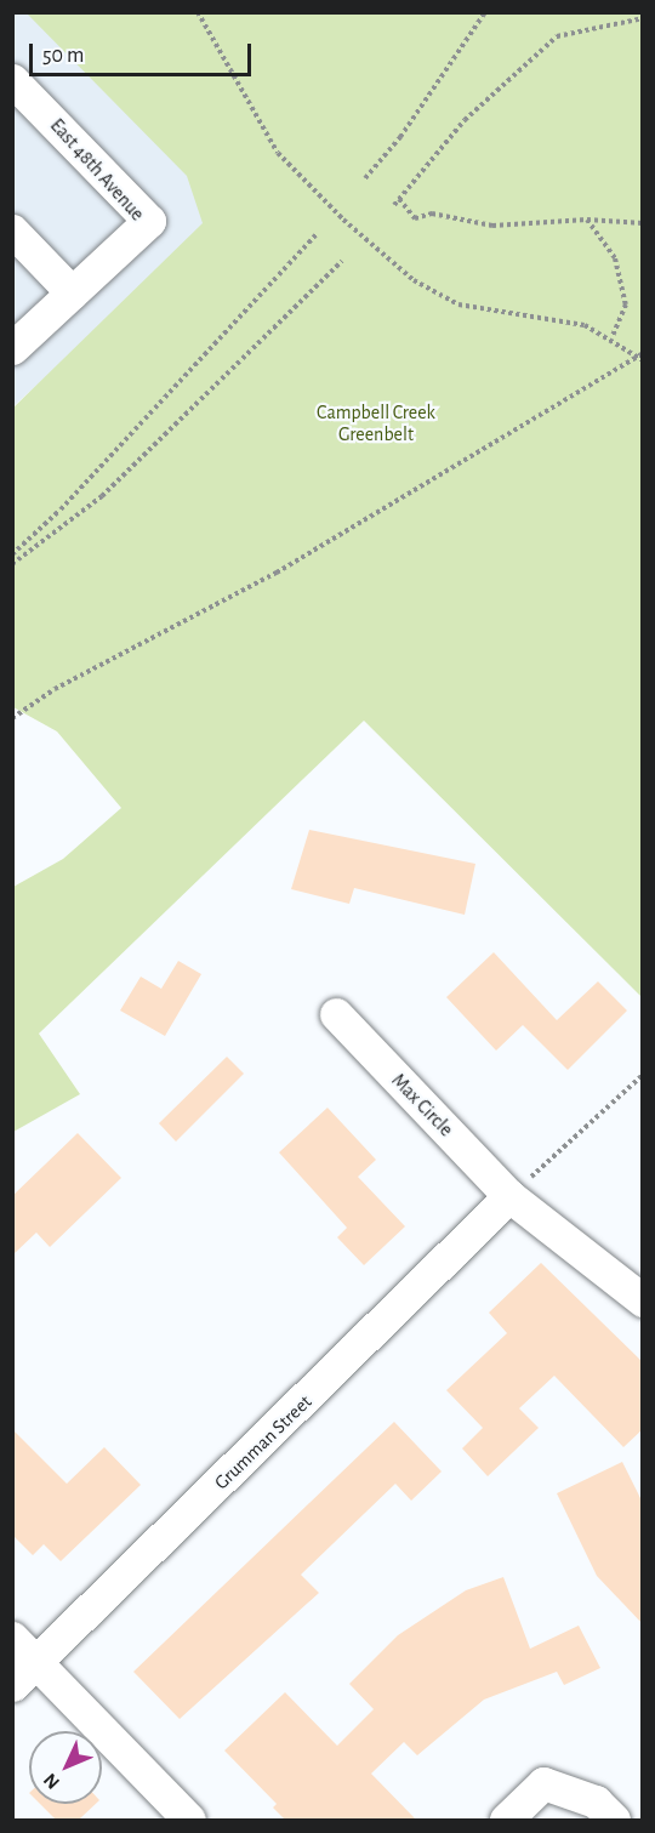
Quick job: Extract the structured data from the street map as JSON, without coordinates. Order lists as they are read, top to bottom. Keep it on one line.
{"streets":{"street":["East 48th Avenue","Max Circle","Grumman Street"]},"crossings":[["Max Circle","Grumman Street"]],"parks":["Campbell Creek Greenbelt"],"scale_bar":"50 m","north":"bottom left"}
